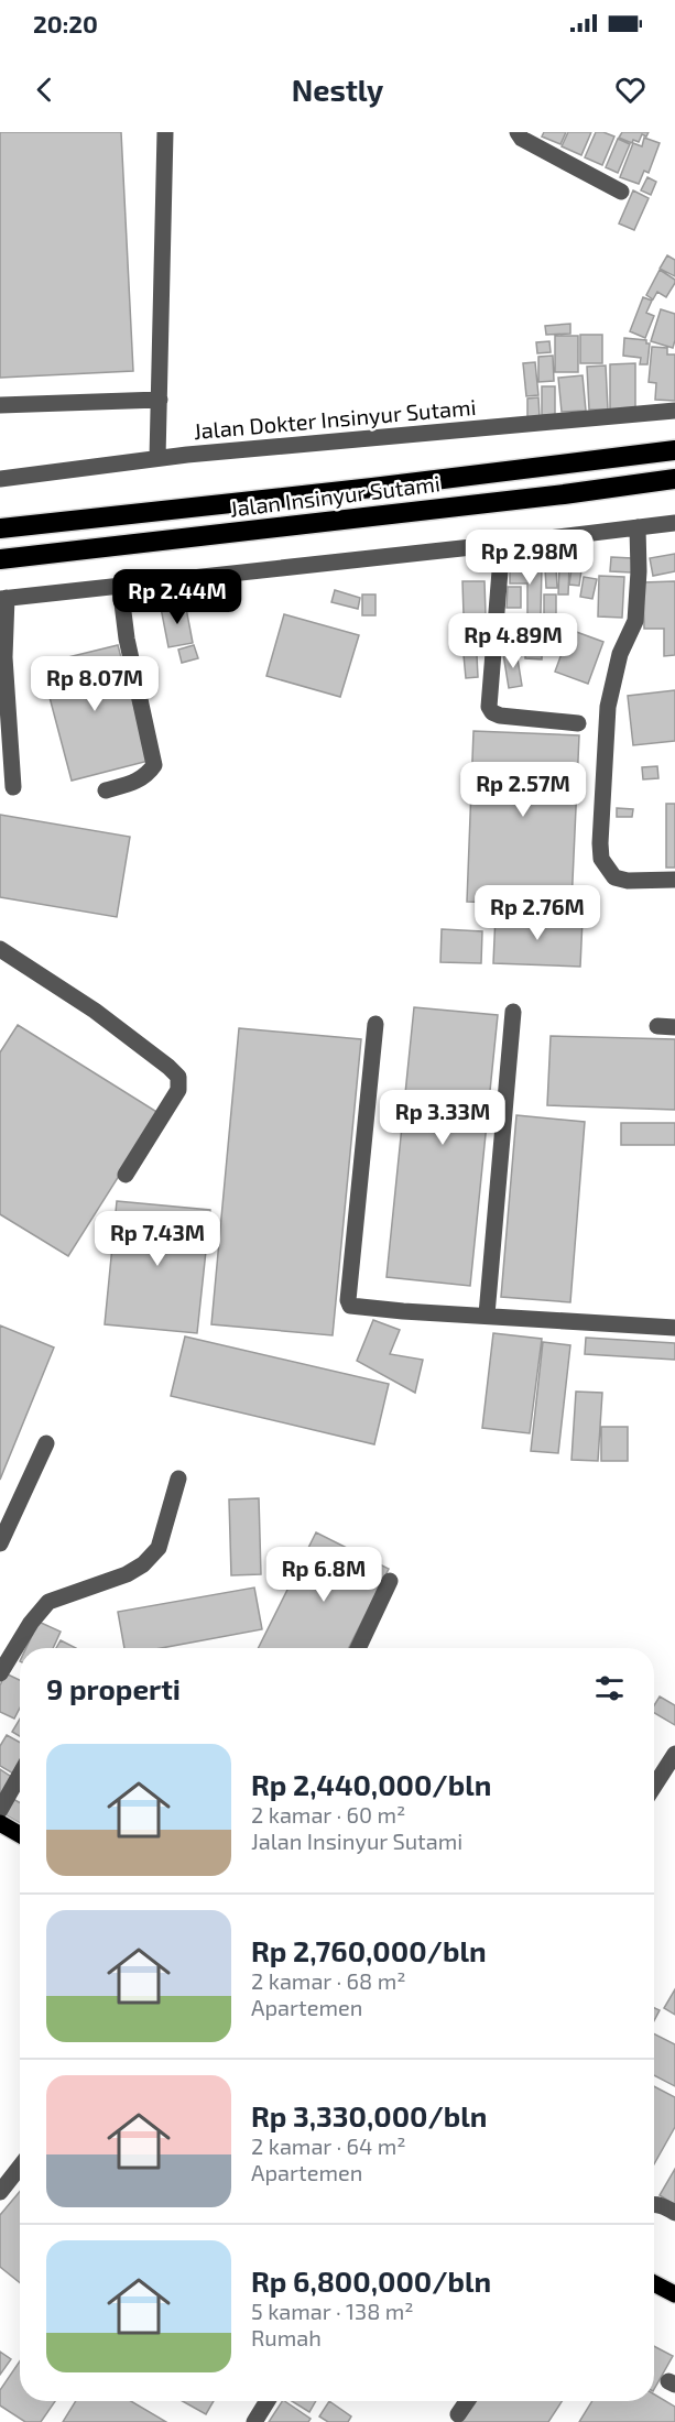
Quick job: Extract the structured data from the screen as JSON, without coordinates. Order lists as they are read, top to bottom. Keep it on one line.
{"streets":{"highway":["Jalan Insinyur Sutami"],"street":["Jalan Dokter Insinyur Sutami"]},"page":{"status":"20:20","header":"Nestly","price":["Rp 2.98M","Rp 2.44M","Rp 4.89M","Rp 8.07M","Rp 2.57M","Rp 2.76M","Rp 3.33M","Rp 7.43M","Rp 6.8M"],"heading":"9 properti","list":[{"name":"Rp 2,440,000/bln","note":"2 kamar · 60 m² · Jalan Insinyur Sutami"},{"name":"Rp 2,760,000/bln","note":"2 kamar · 68 m² · Apartemen"},{"name":"Rp 3,330,000/bln","note":"2 kamar · 64 m² · Apartemen"},{"name":"Rp 6,800,000/bln","note":"5 kamar · 138 m² · Rumah"}]}}
